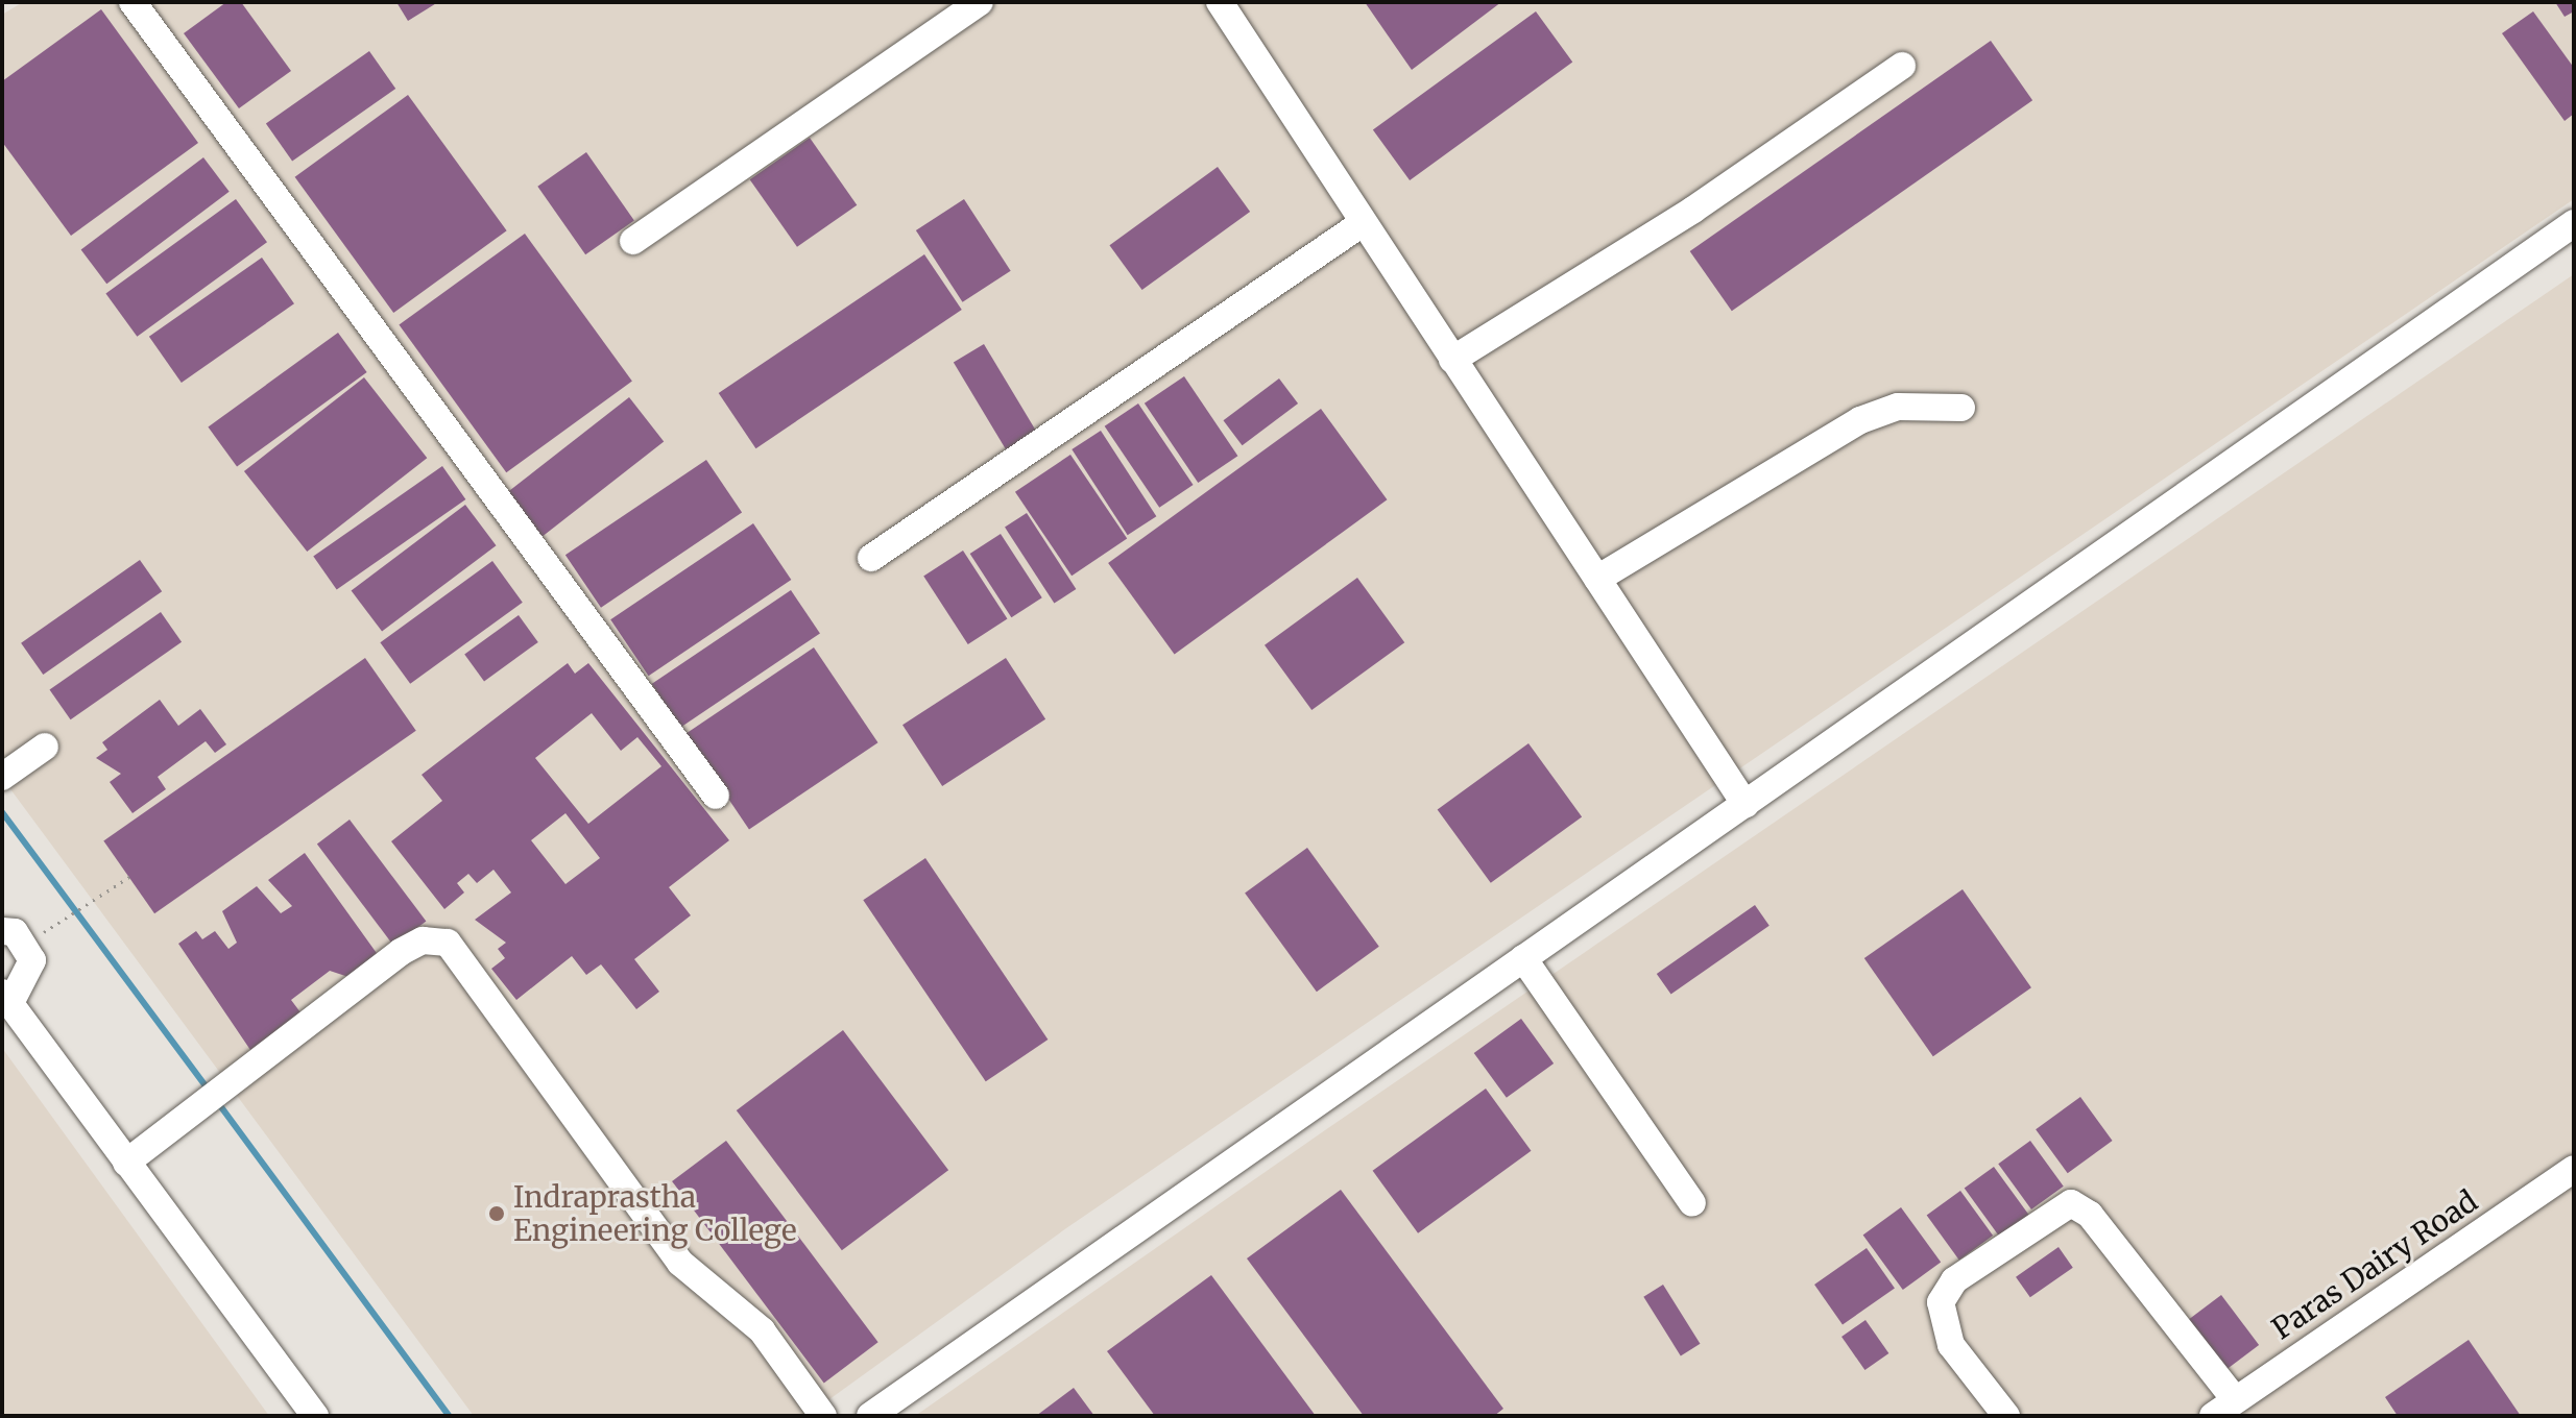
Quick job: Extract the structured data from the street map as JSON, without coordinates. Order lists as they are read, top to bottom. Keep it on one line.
{"streets":{"street":["Paras Dairy Road"]},"places":["Indraprastha Engineering College"]}
